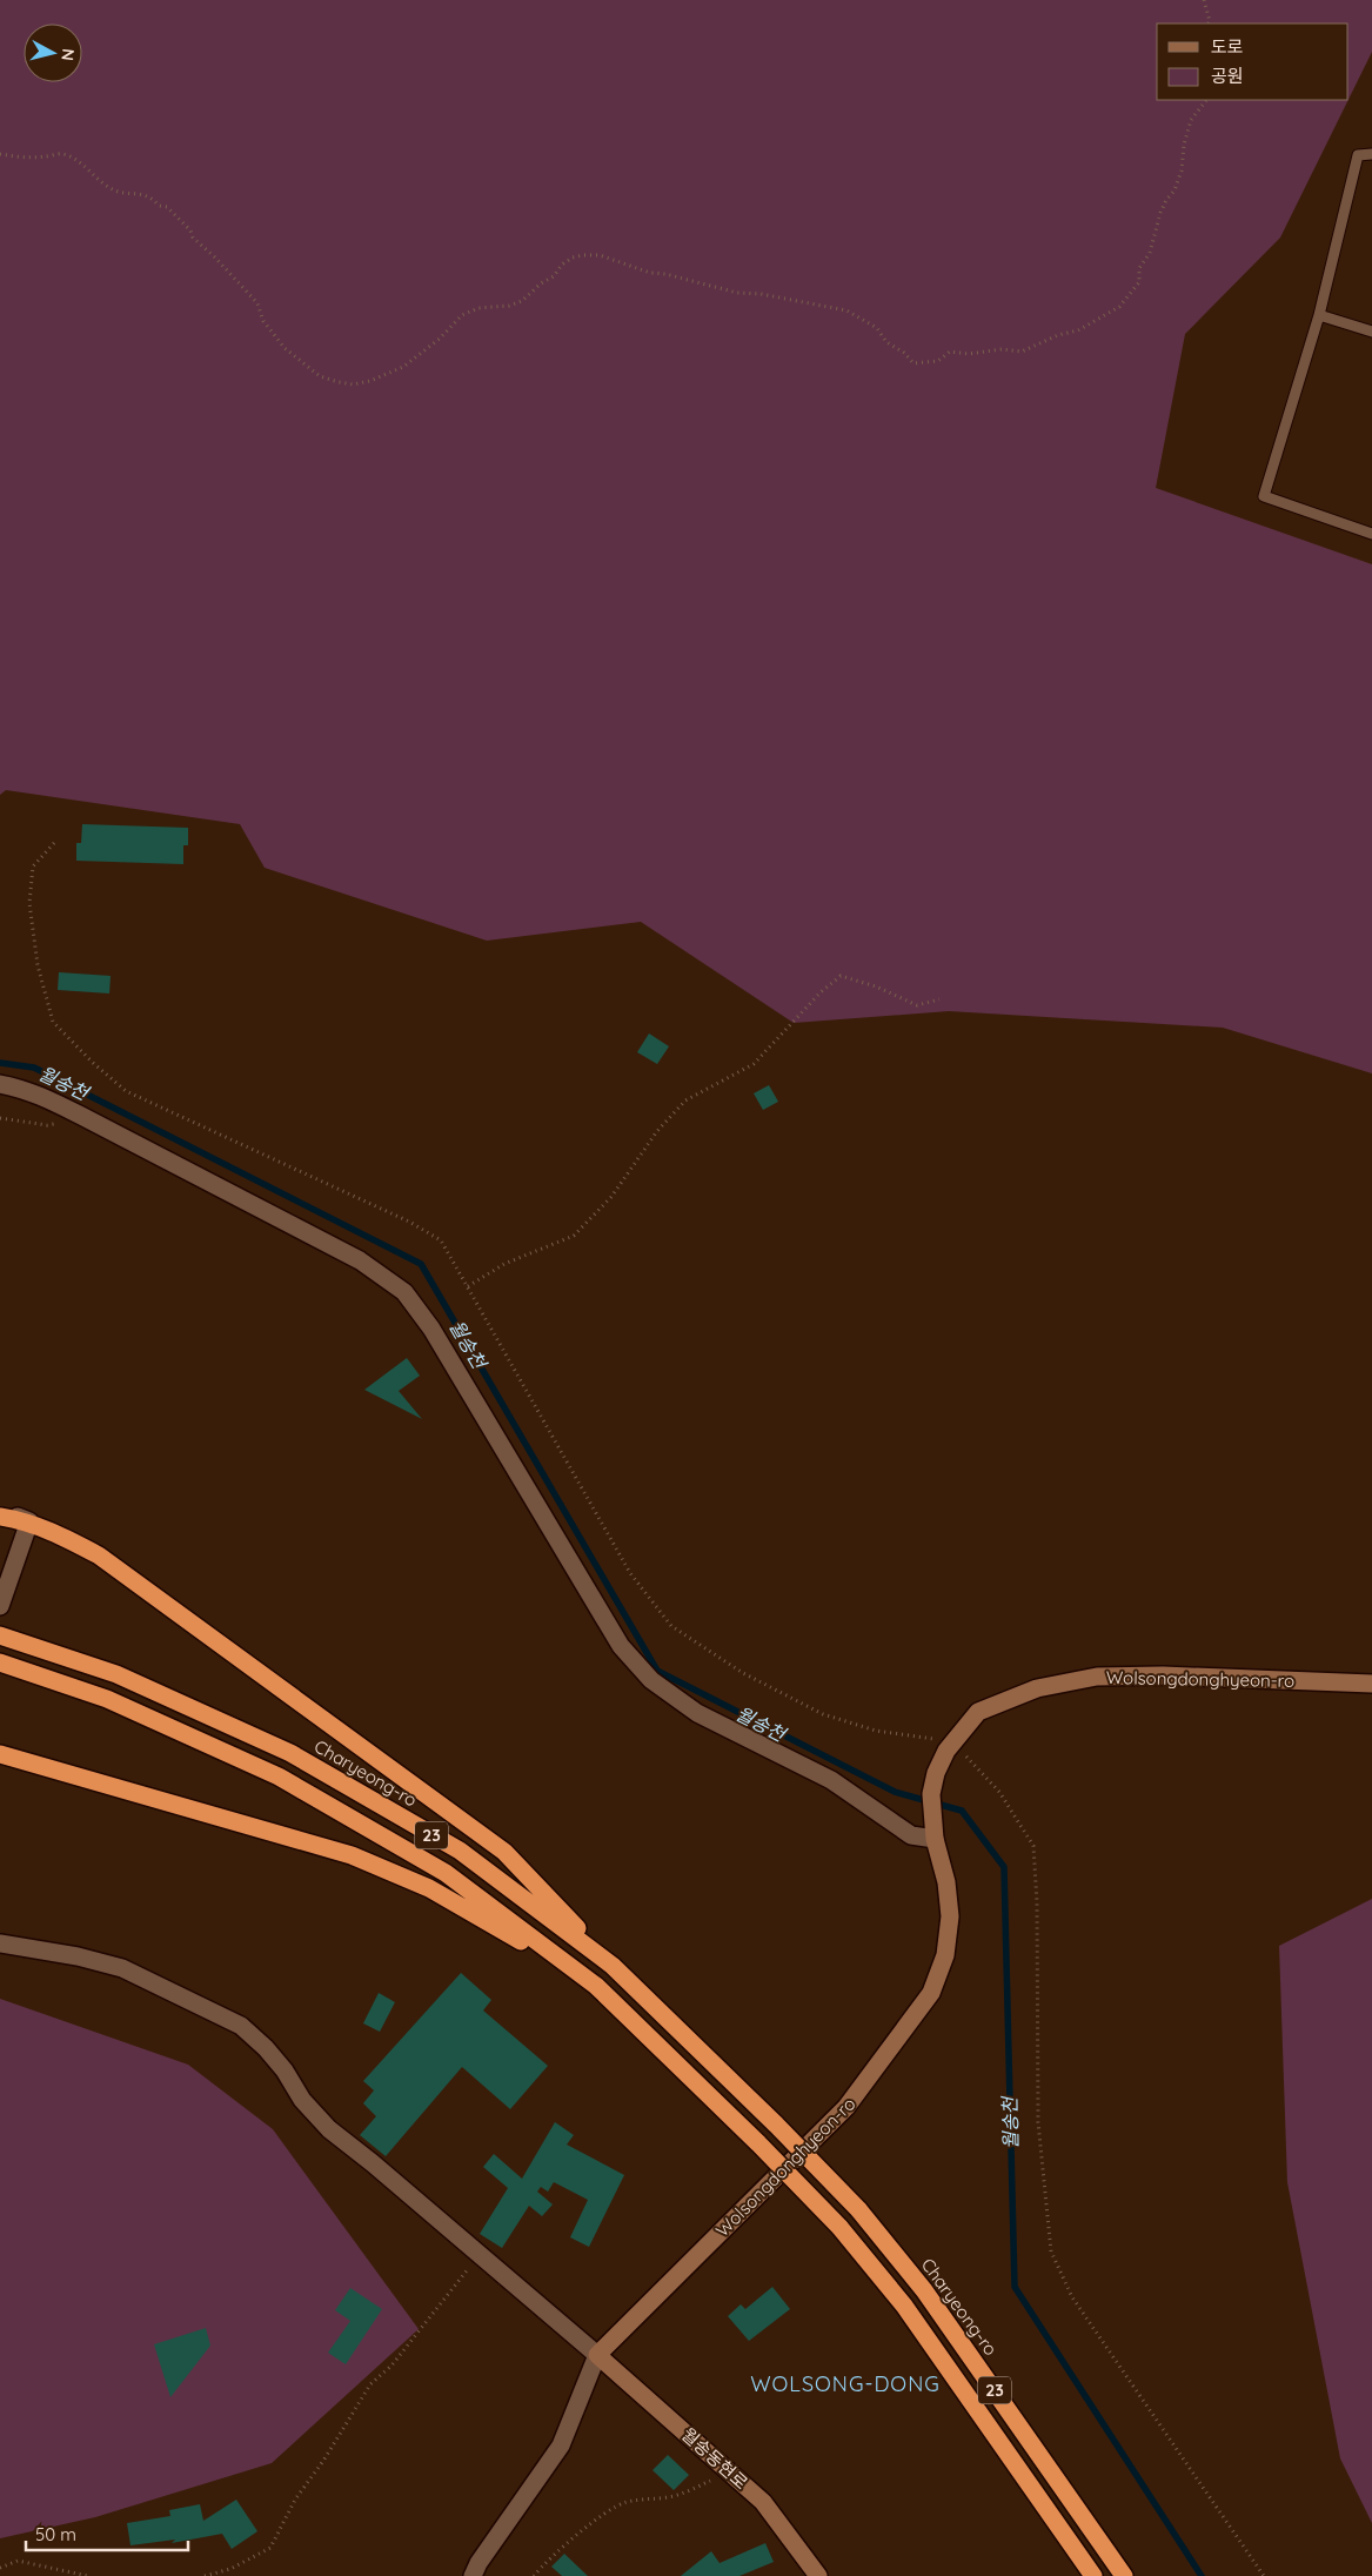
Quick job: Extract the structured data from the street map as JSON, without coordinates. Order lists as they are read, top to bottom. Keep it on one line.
{"streets":{"highway":["Charyeong-ro","23"],"street":["Wolsongdonghyeon-ro","월송동현로"]},"crossings":[["Wolsongdonghyeon-ro","월송동현로"]],"districts":["WOLSONG-DONG"],"water":["월송천"],"legend":["도로","공원"],"scale_bar":"50 m","north":"right"}
